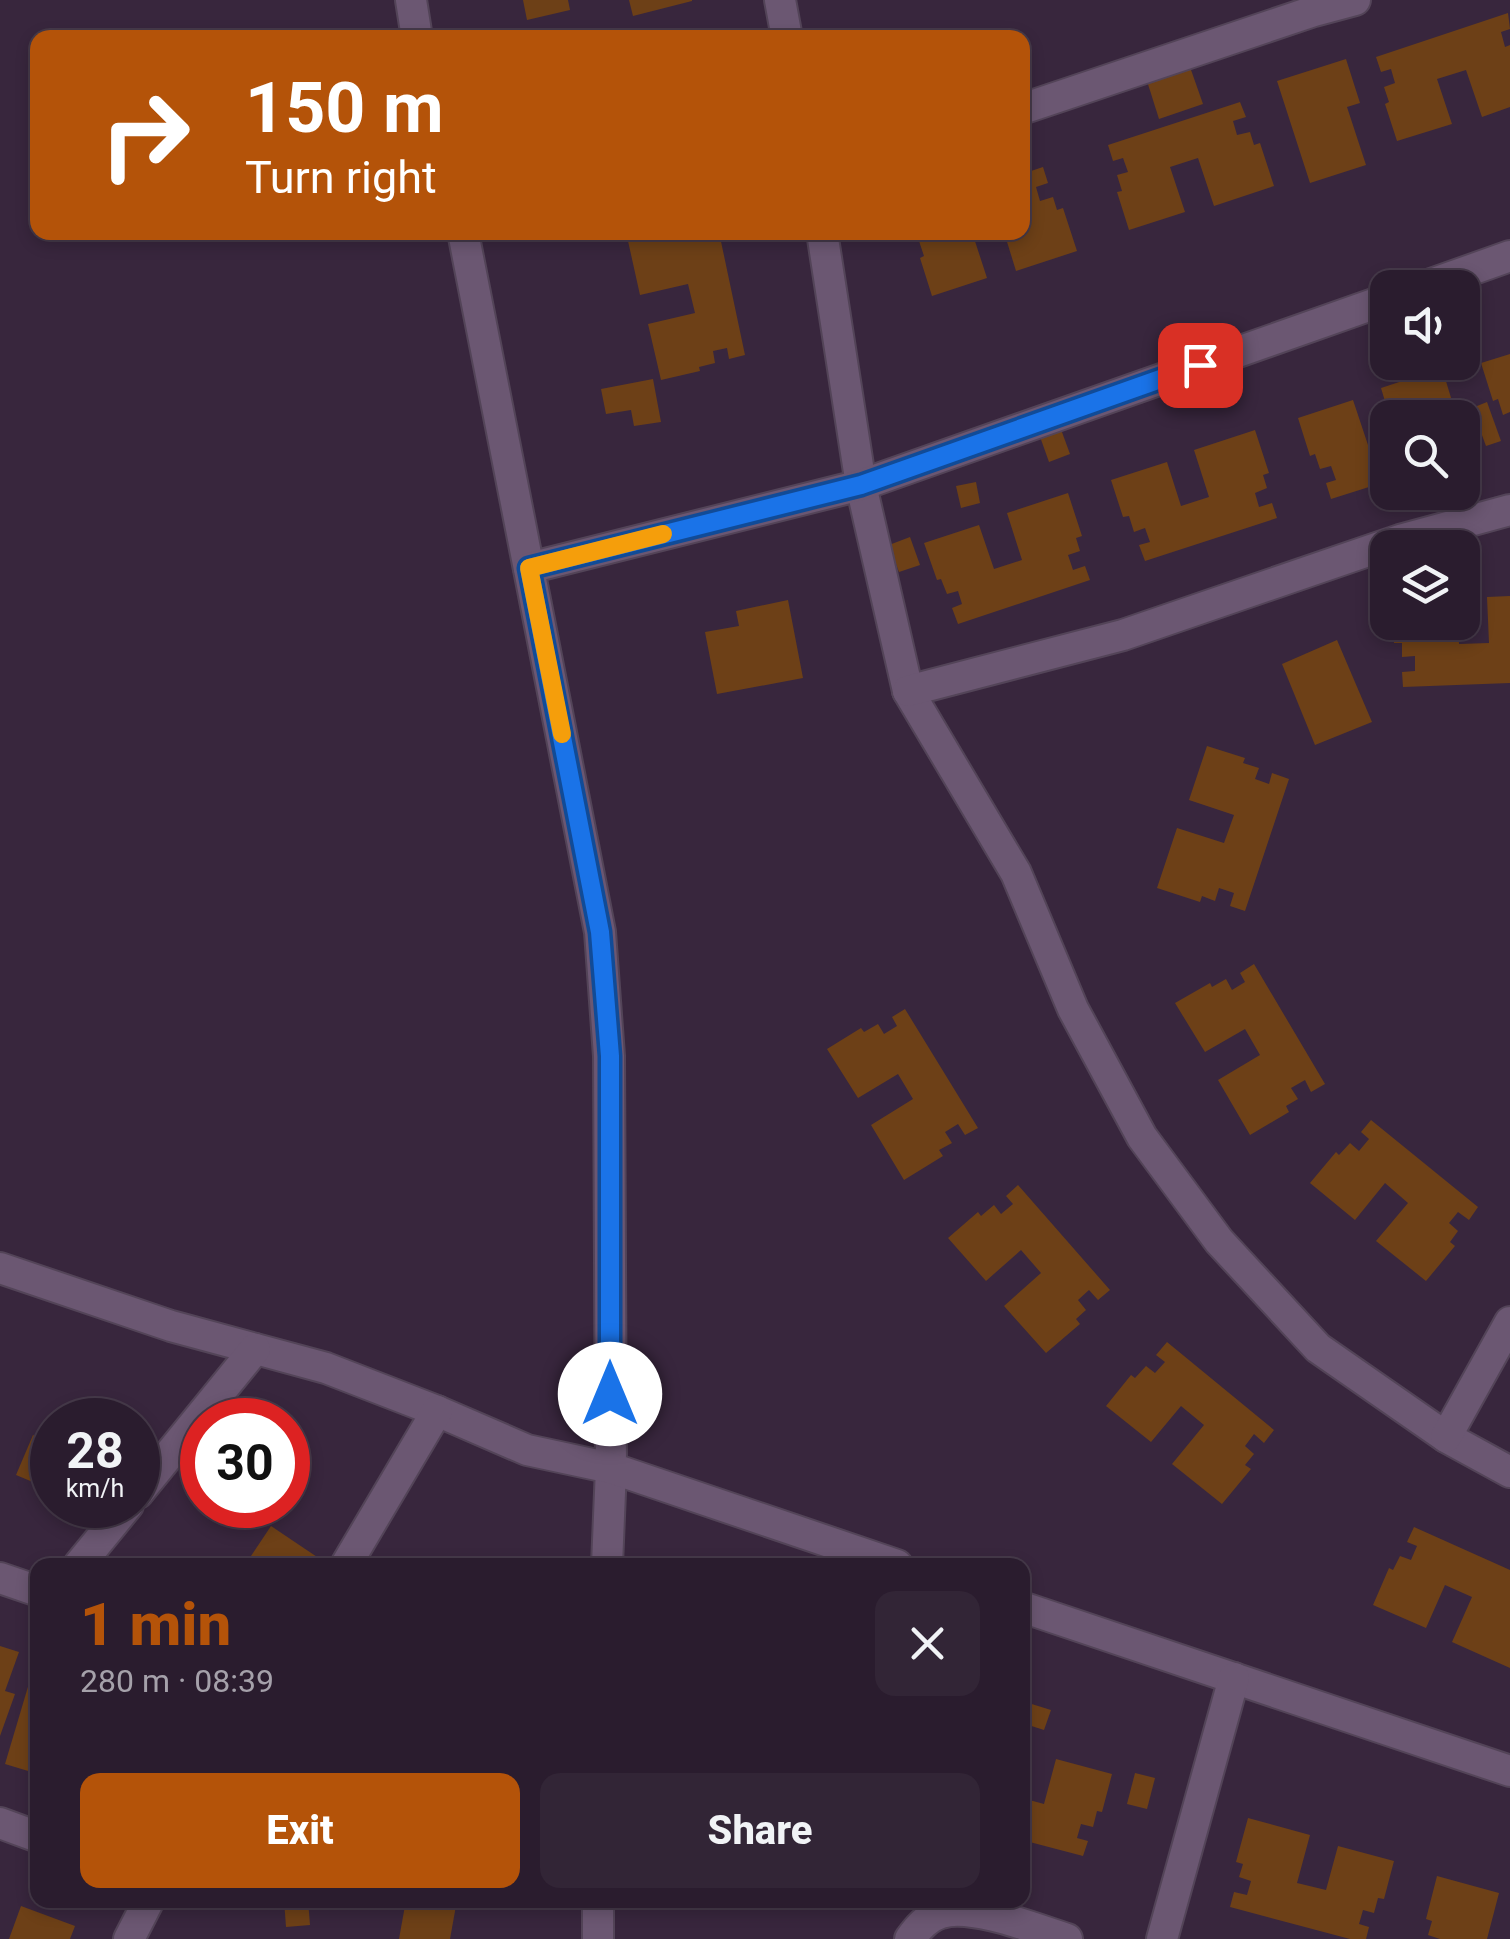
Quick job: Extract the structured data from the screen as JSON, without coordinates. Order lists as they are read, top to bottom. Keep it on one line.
{"page":{"turn":["150 m","Turn right"],"speed":"28 km/h","limit":"30","heading":["1 min","280 m · 08:39"],"buttons":["Exit","Share"]}}
